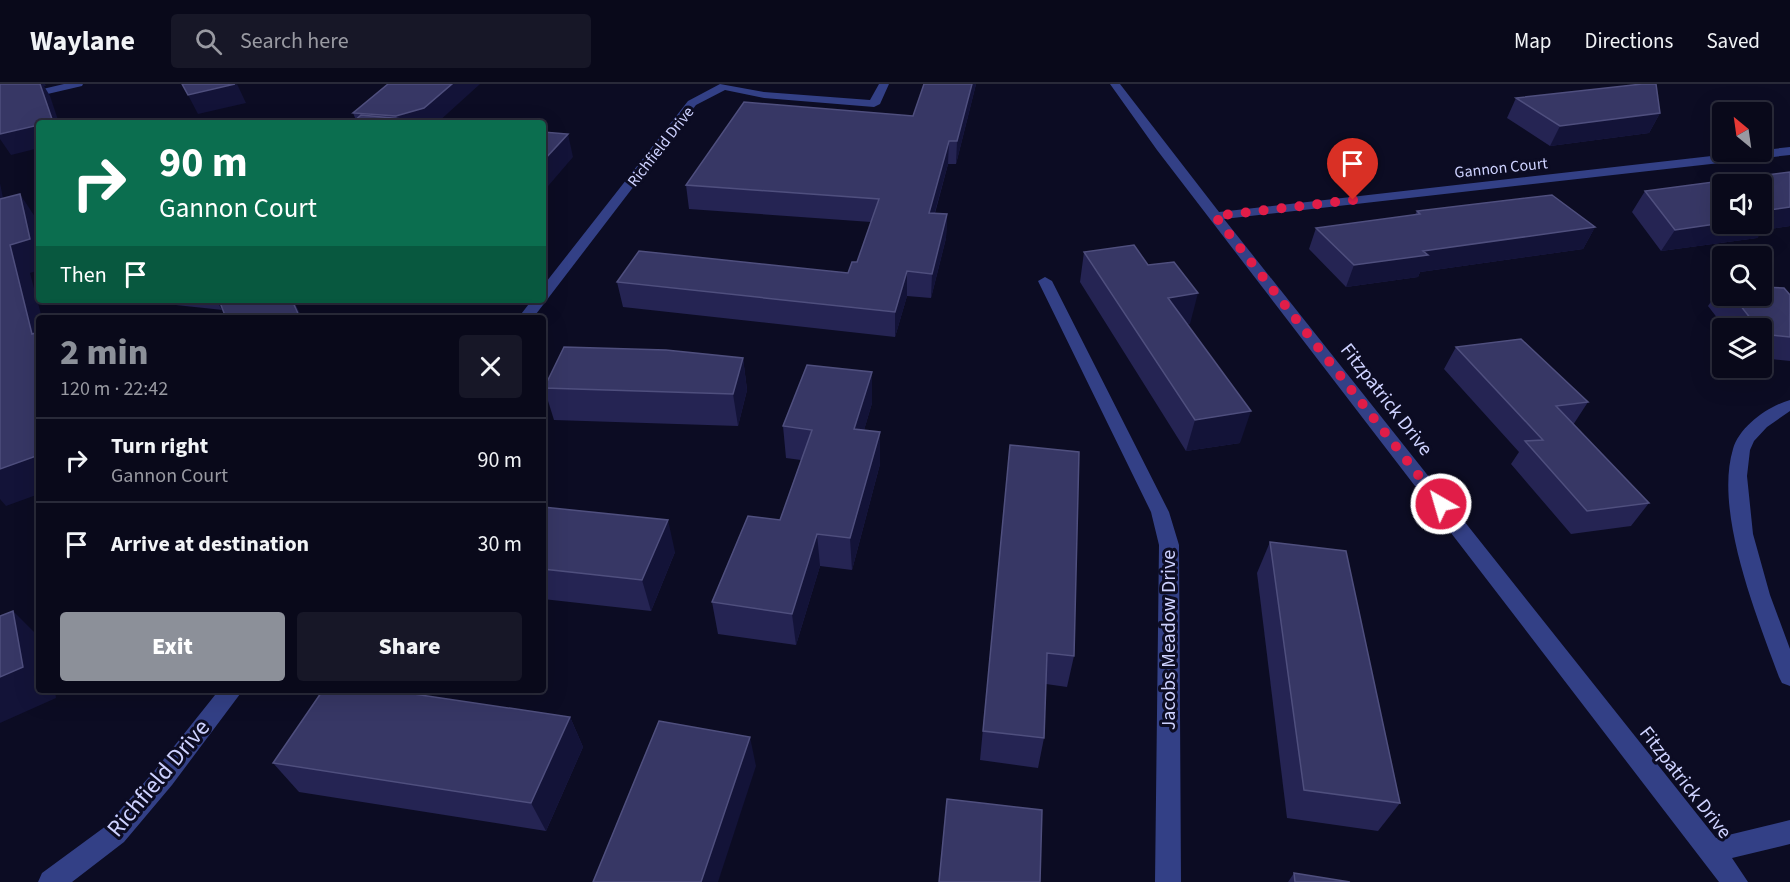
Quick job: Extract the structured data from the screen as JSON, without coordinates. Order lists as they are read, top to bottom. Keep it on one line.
{"streets":{"street":["Richfield Drive","Gannon Court","Fitzpatrick Drive","Jacobs Meadow Drive"]},"crossings":[["Gannon Court","Fitzpatrick Drive"]],"north":"top left","page":{"header":"Waylane","search":"Search here","nav":["Map","Directions","Saved"],"turn":["90 m","Gannon Court"],"then":"Then","heading":["2 min","120 m · 22:42"],"list":[{"name":"Turn right","note":"Gannon Court","value":"90 m"},{"name":"Arrive at destination","value":"30 m"}],"buttons":["Exit","Share"]}}
